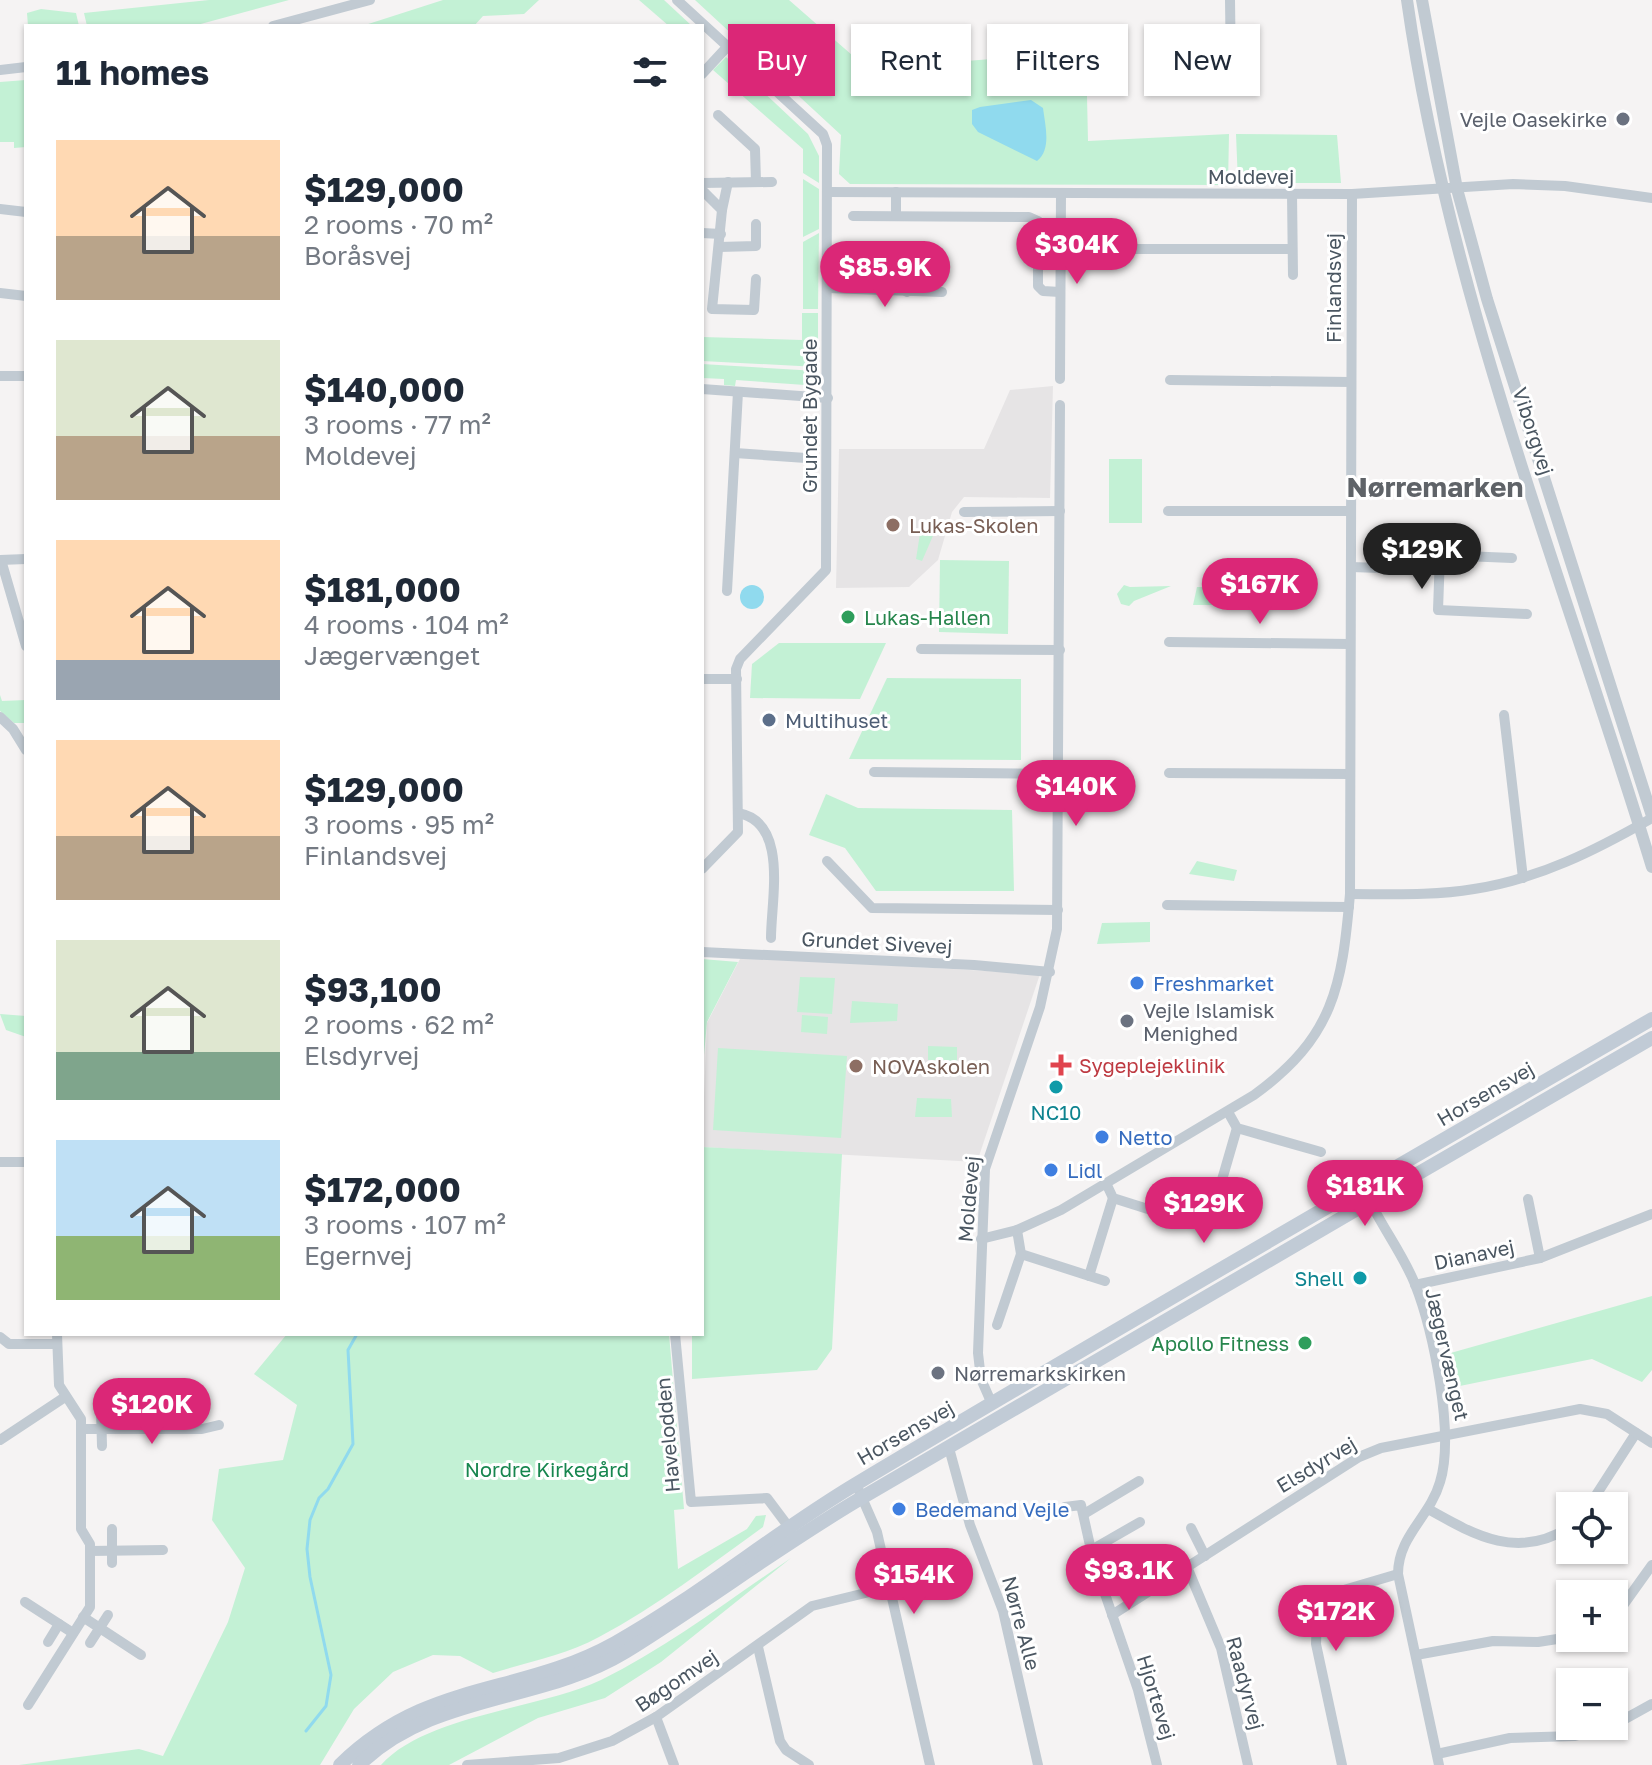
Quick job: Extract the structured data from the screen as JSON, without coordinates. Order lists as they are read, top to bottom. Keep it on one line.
{"streets":{"main road":["Horsensvej"],"street":["Moldevej","Finlandsvej","Grundet Bygade","Viborgvej","Grundet Sivevej","Dianavej","Jægervænget","Havelodden","Elsdyrvej","Nørre Alle","Bøgomvej","Raadyrvej","Hjortevej"]},"crossings":[["Moldevej","Finlandsvej"],["Moldevej","Grundet Bygade"],["Moldevej","Viborgvej"],["Moldevej","Grundet Sivevej"],["Moldevej","Horsensvej"],["Horsensvej","Jægervænget"],["Horsensvej","Havelodden"],["Horsensvej","Nørre Alle"],["Dianavej","Jægervænget"],["Jægervænget","Elsdyrvej"],["Elsdyrvej","Raadyrvej"],["Elsdyrvej","Hjortevej"]],"districts":["Nørremarken"],"parks":["Nordre Kirkegård"],"places":{"other":["Vejle Oasekirke","Lukas-Skolen","Lukas-Hallen","Multihuset","Freshmarket","Vejle Islamisk Menighed","NOVAskolen","NC10","Netto","Lidl","Shell","Apollo Fitness","Nørremarkskirken","Bedemand Vejle"],"health":["Sygeplejeklinik"]},"page":{"chip":["Buy","Rent","Filters","New"],"heading":"11 homes","list":[{"name":"$129,000","note":"2 rooms · 70 m² · Boråsvej"},{"name":"$140,000","note":"3 rooms · 77 m² · Moldevej"},{"name":"$181,000","note":"4 rooms · 104 m² · Jægervænget"},{"name":"$129,000","note":"3 rooms · 95 m² · Finlandsvej"},{"name":"$93,100","note":"2 rooms · 62 m² · Elsdyrvej"},{"name":"$172,000","note":"3 rooms · 107 m² · Egernvej"}],"price":["$304K","$85.9K","$129K","$167K","$140K","$181K","$129K","$120K","$93.1K","$154K","$172K"],"map_buttons":["+","−"]}}
